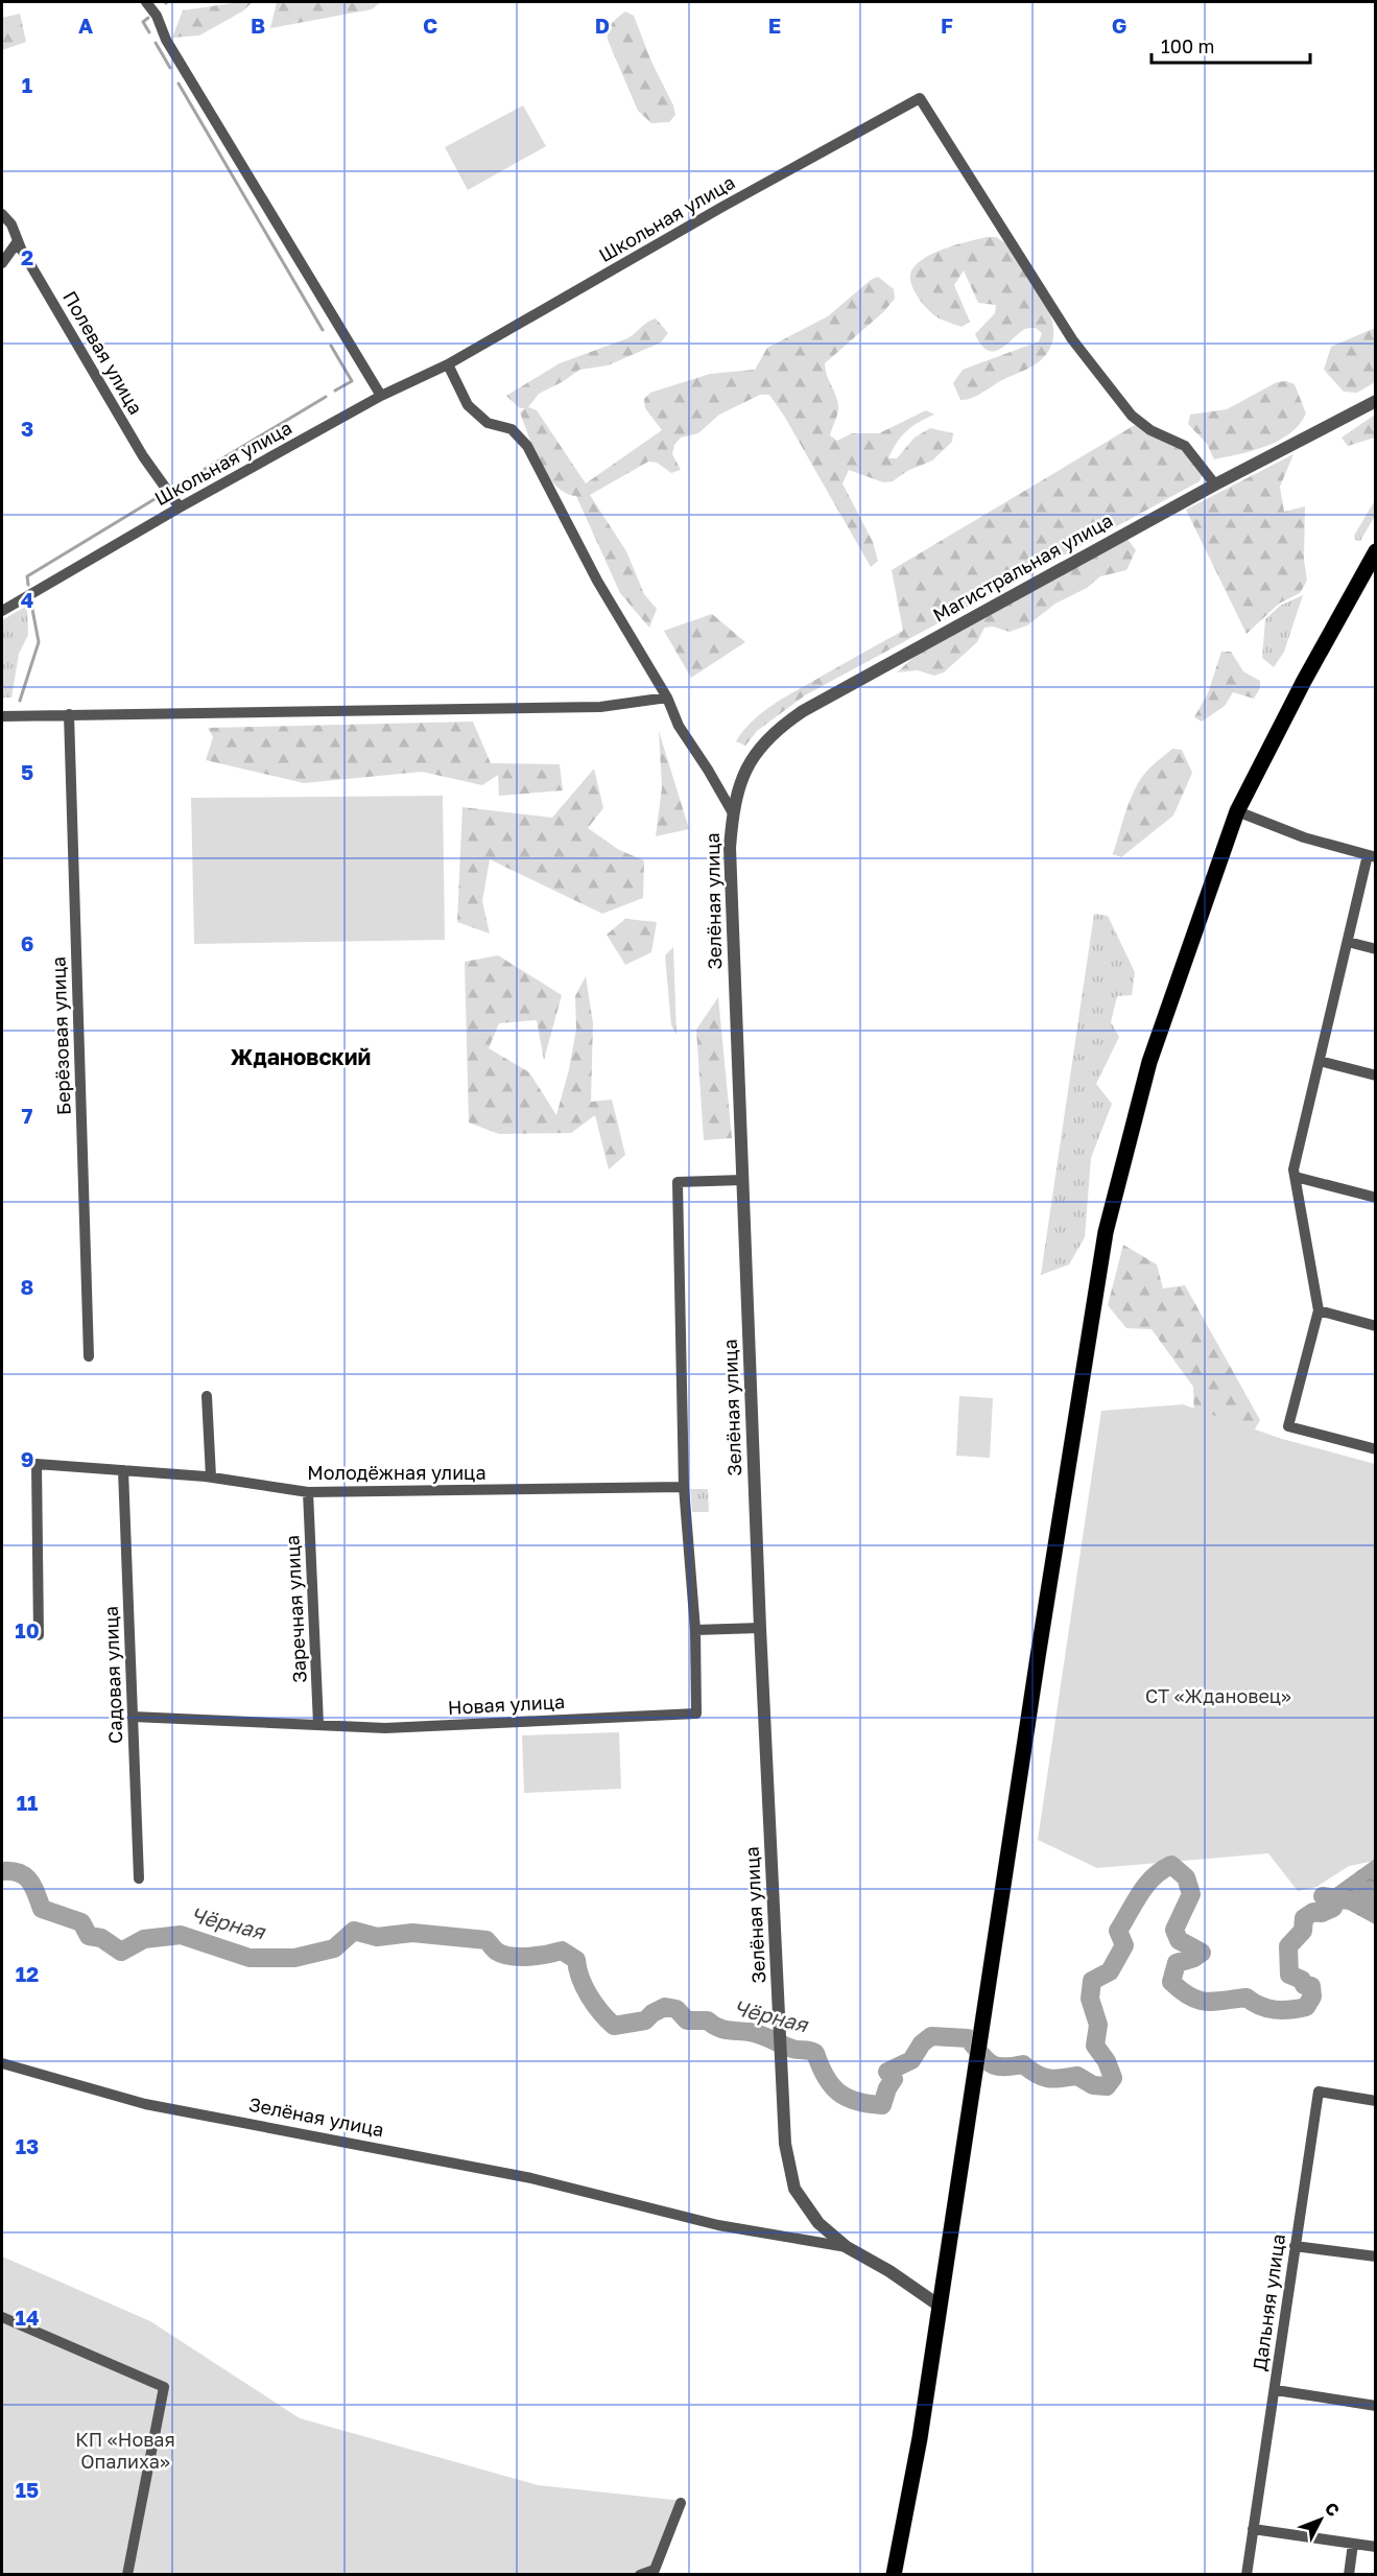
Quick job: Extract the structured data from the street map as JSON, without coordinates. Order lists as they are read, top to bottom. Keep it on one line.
{"streets":{"street":["Школьная улица","Полевая улица","Магистральная улица","Зелёная улица","Берёзовая улица","Молодёжная улица","Заречная улица","Садовая улица","Новая улица","Дальняя улица"]},"crossings":[["Школьная улица","Полевая улица"],["Школьная улица","Магистральная улица"],["Магистральная улица","Зелёная улица"],["Молодёжная улица","Заречная улица"],["Молодёжная улица","Садовая улица"],["Заречная улица","Новая улица"],["Садовая улица","Новая улица"]],"districts":["Ждановский"],"water":["Чёрная"],"parks":["СТ «Ждановец»","КП «Новая Опалиха»"],"scale_bar":"100 m","north":"top right","grid":{"columns":["A","B","C","D","E","F","G"],"rows":["1","2","3","4","5","6","7","8","9","10","11","12","13","14","15"]}}
